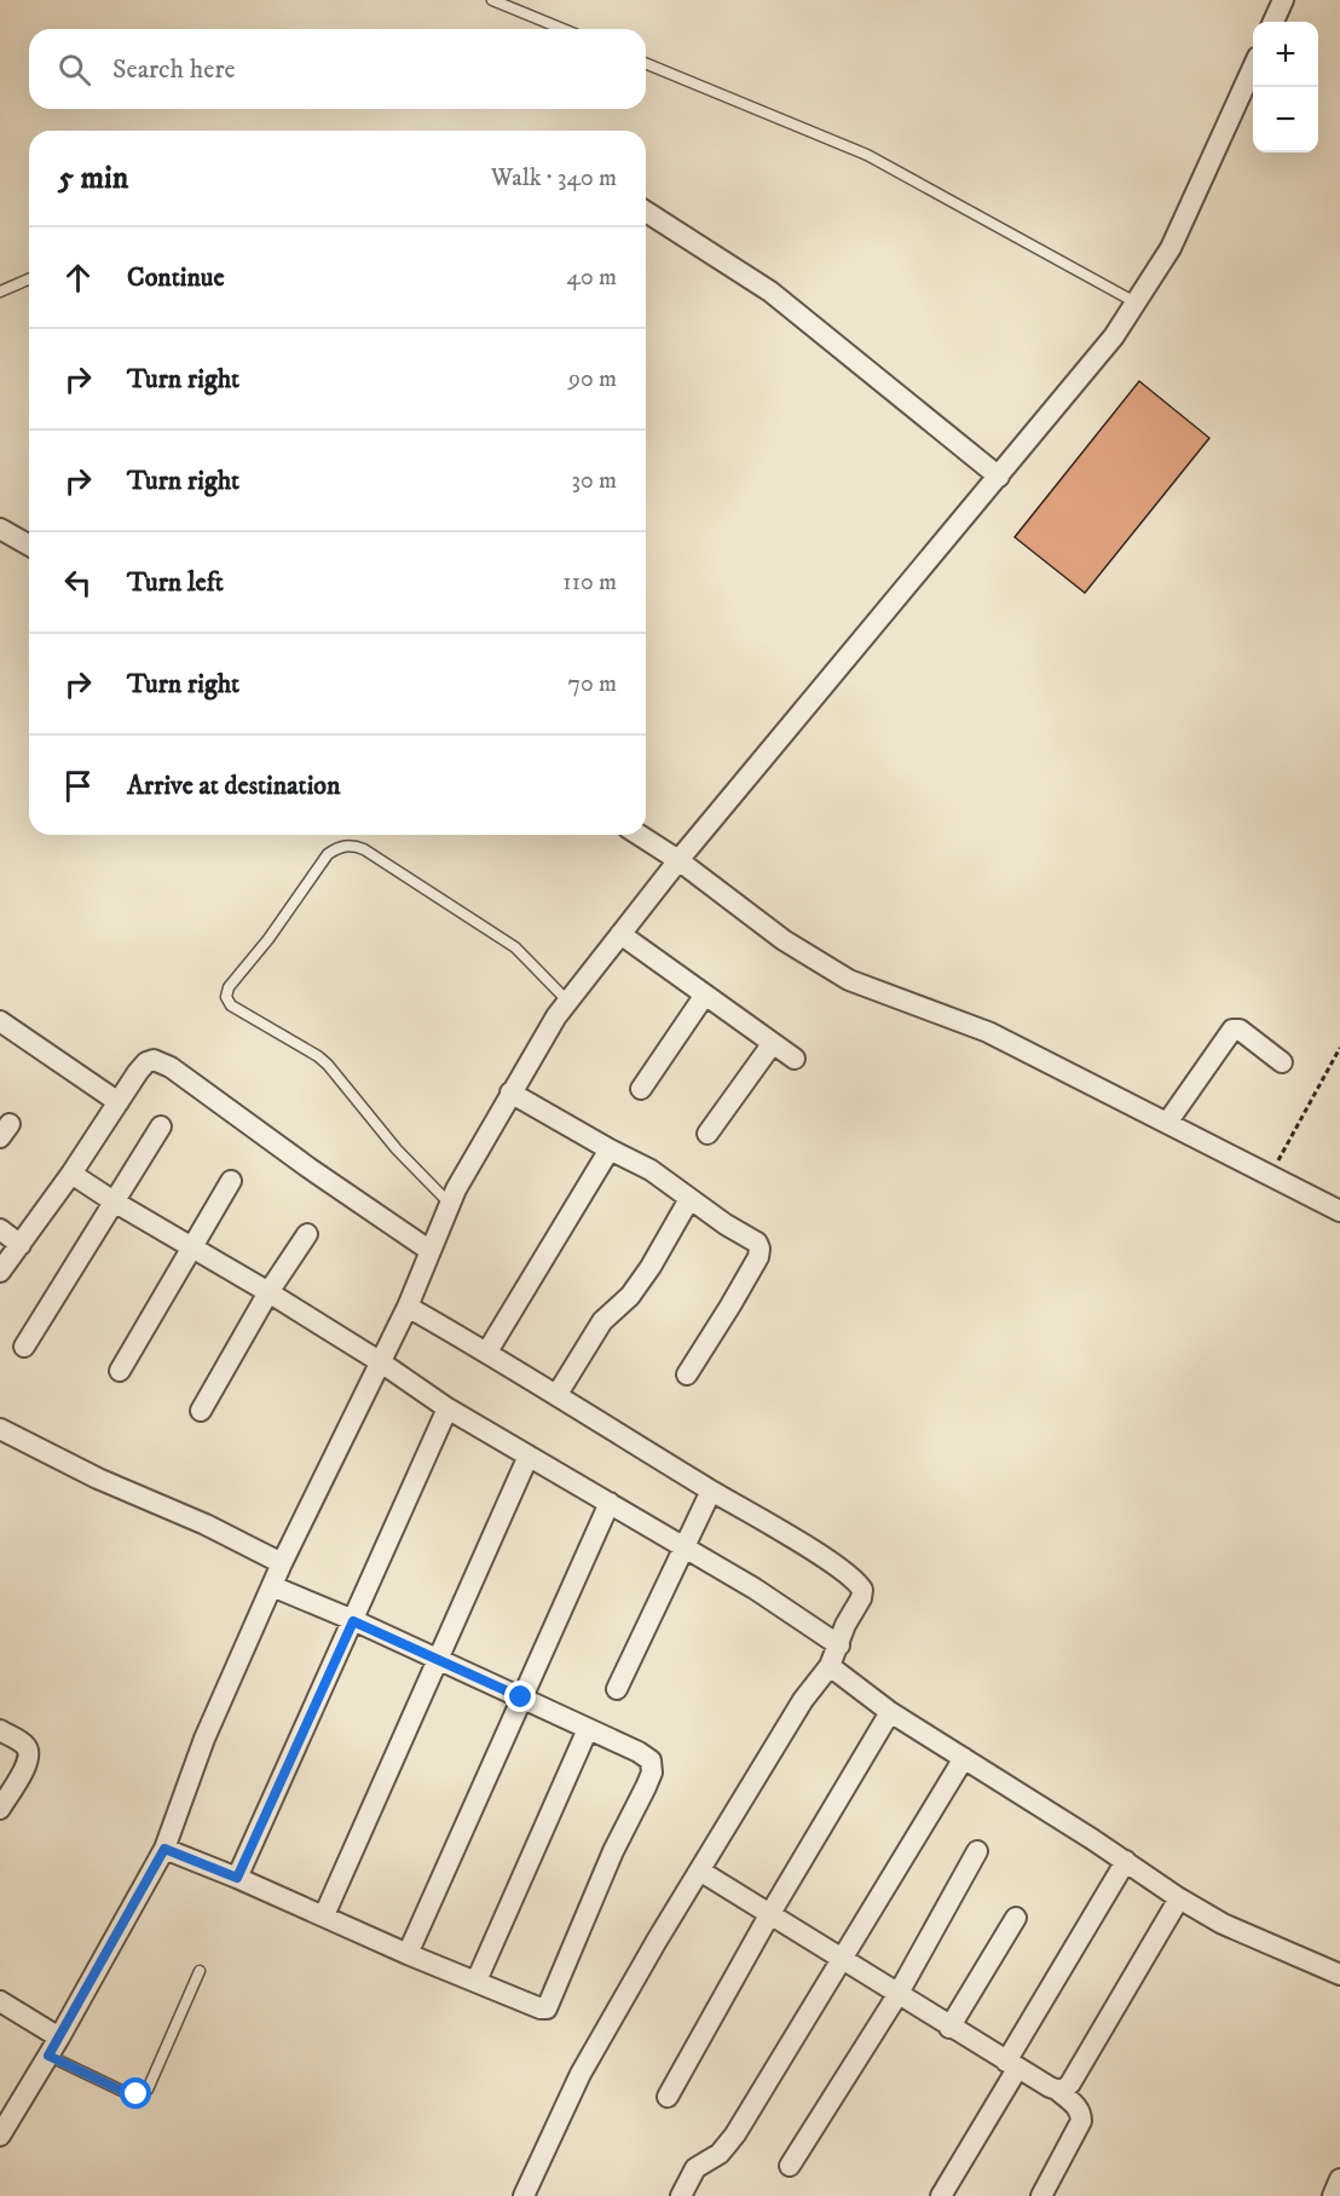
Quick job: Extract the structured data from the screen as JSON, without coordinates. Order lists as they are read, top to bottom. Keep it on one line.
{"page":{"map_buttons":["+","−"],"search":"Search here","heading":["5 min","Walk · 340 m"],"list":[["Continue","40 m"],["Turn right","90 m"],["Turn right","30 m"],["Turn left","110 m"],["Turn right","70 m"],"Arrive at destination"]}}
